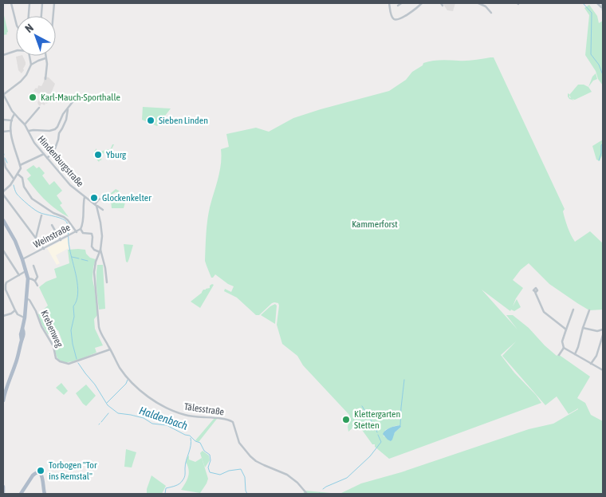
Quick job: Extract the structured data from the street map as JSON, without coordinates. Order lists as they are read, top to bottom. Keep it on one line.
{"streets":{"street":["Hindenburgstraße","Weinstraße","Krebenweg","Tälesstraße"]},"crossings":[["Hindenburgstraße","Weinstraße"],["Krebenweg","Tälesstraße"]],"water":["Haldenbach"],"parks":["Kammerforst"],"places":["Karl-Mauch-Sporthalle","Sieben Linden","Yburg","Glockenkelter","Klettergarten Stetten","Torbogen \"Tor ins Remstal\""],"north":"top left"}
